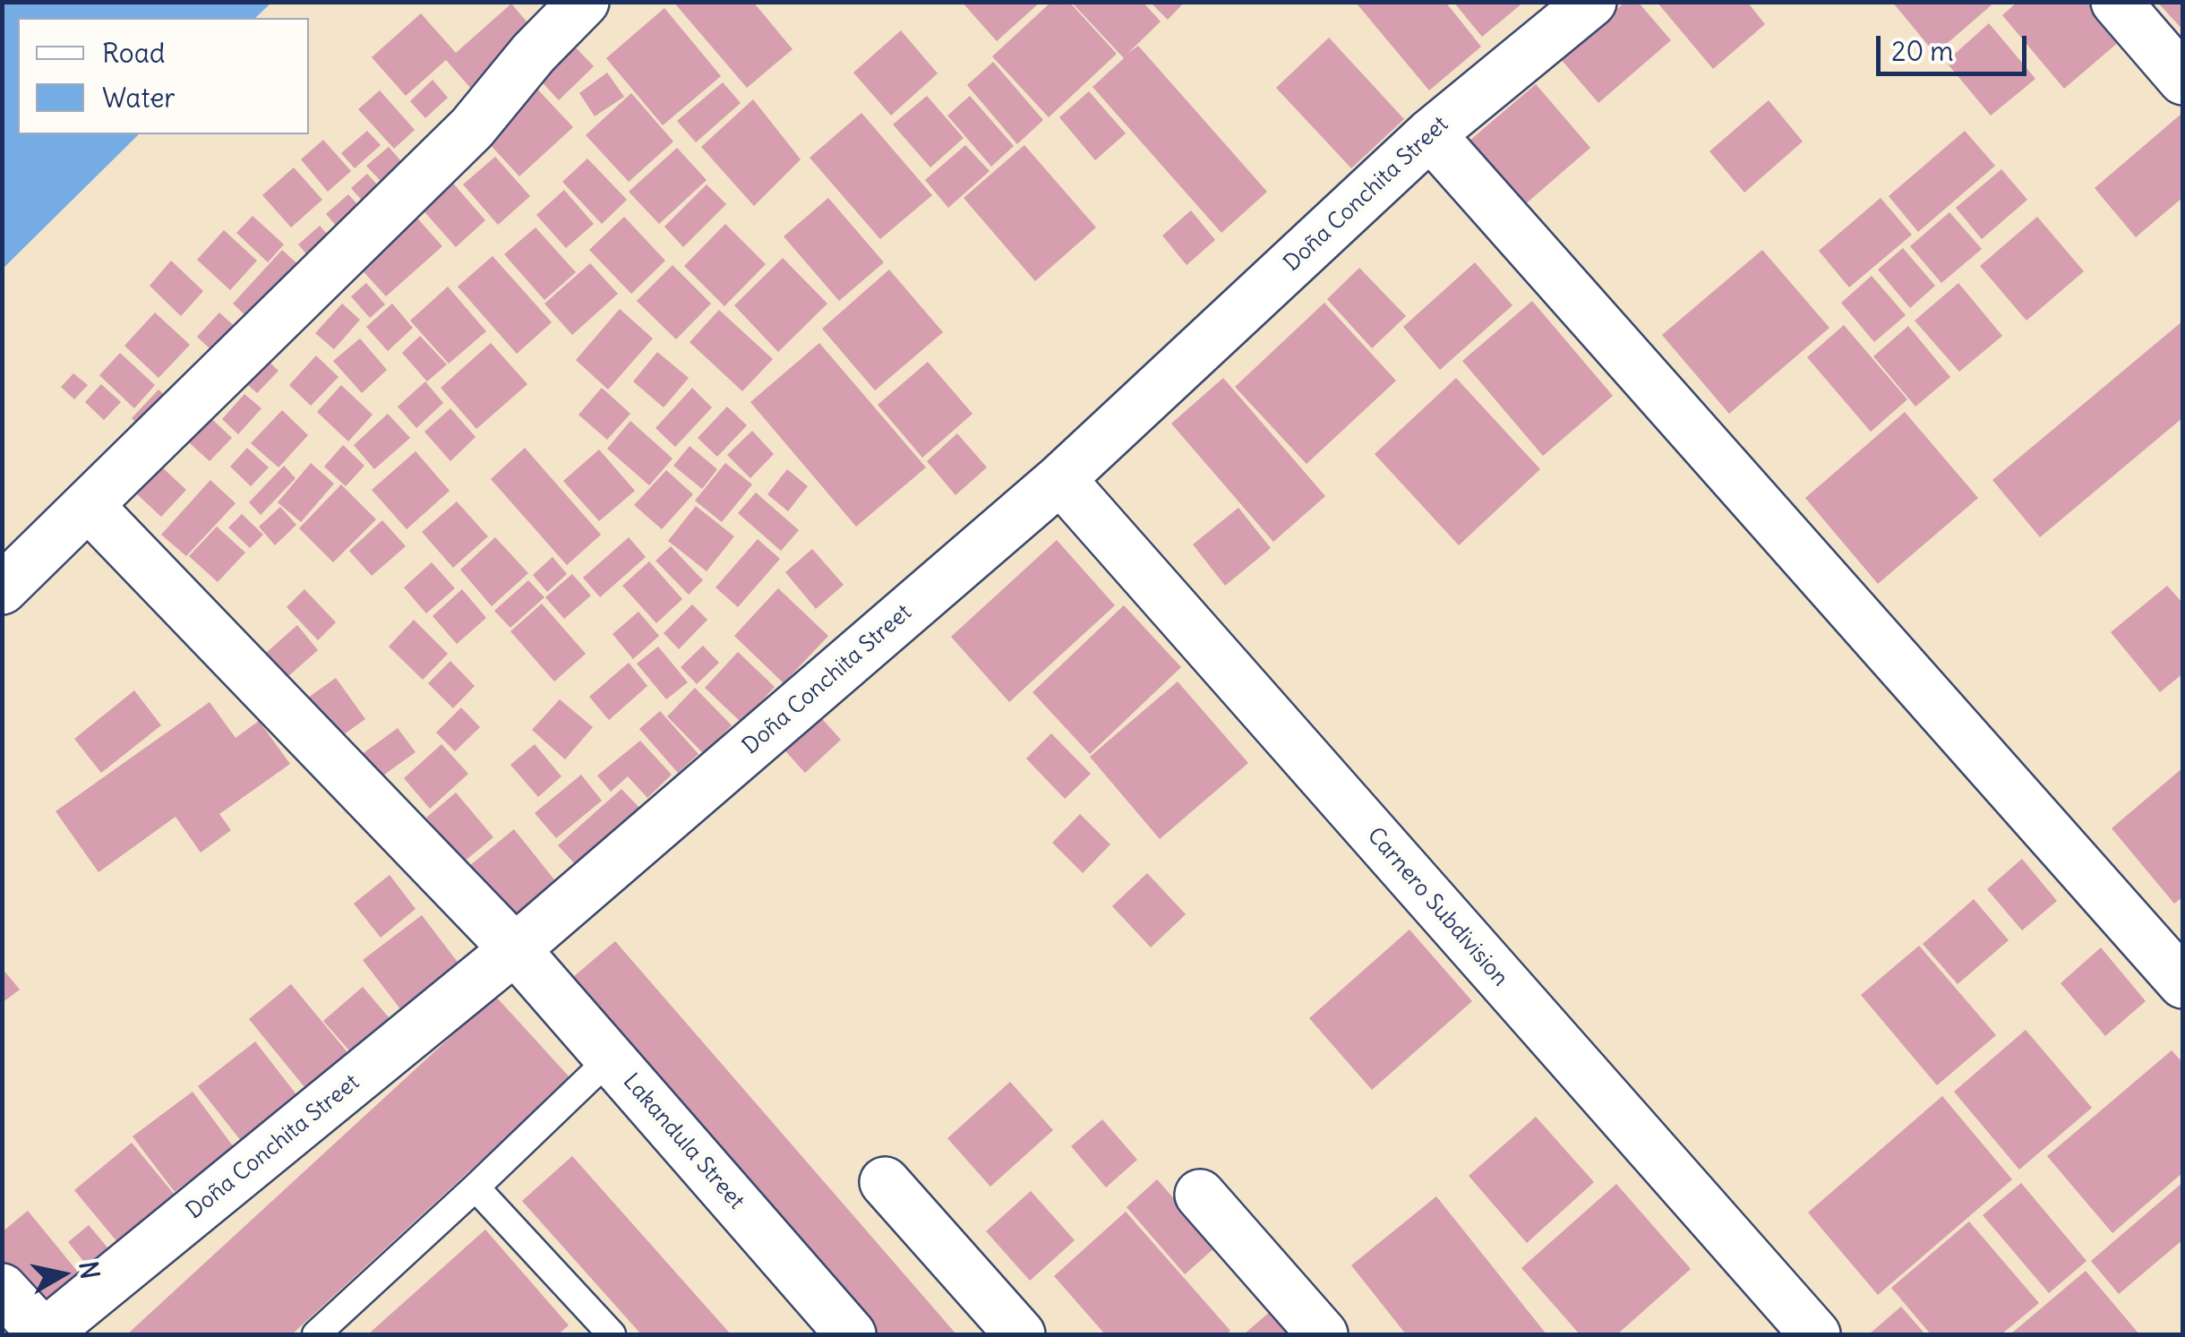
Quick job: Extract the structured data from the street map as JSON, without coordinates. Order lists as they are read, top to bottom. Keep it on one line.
{"streets":{"street":["Doña Conchita Street","Carnero Subdivision","Lakandula Street"]},"crossings":[["Doña Conchita Street","Carnero Subdivision"],["Doña Conchita Street","Lakandula Street"]],"legend":["Road","Water"],"scale_bar":"20 m","north":"right"}
